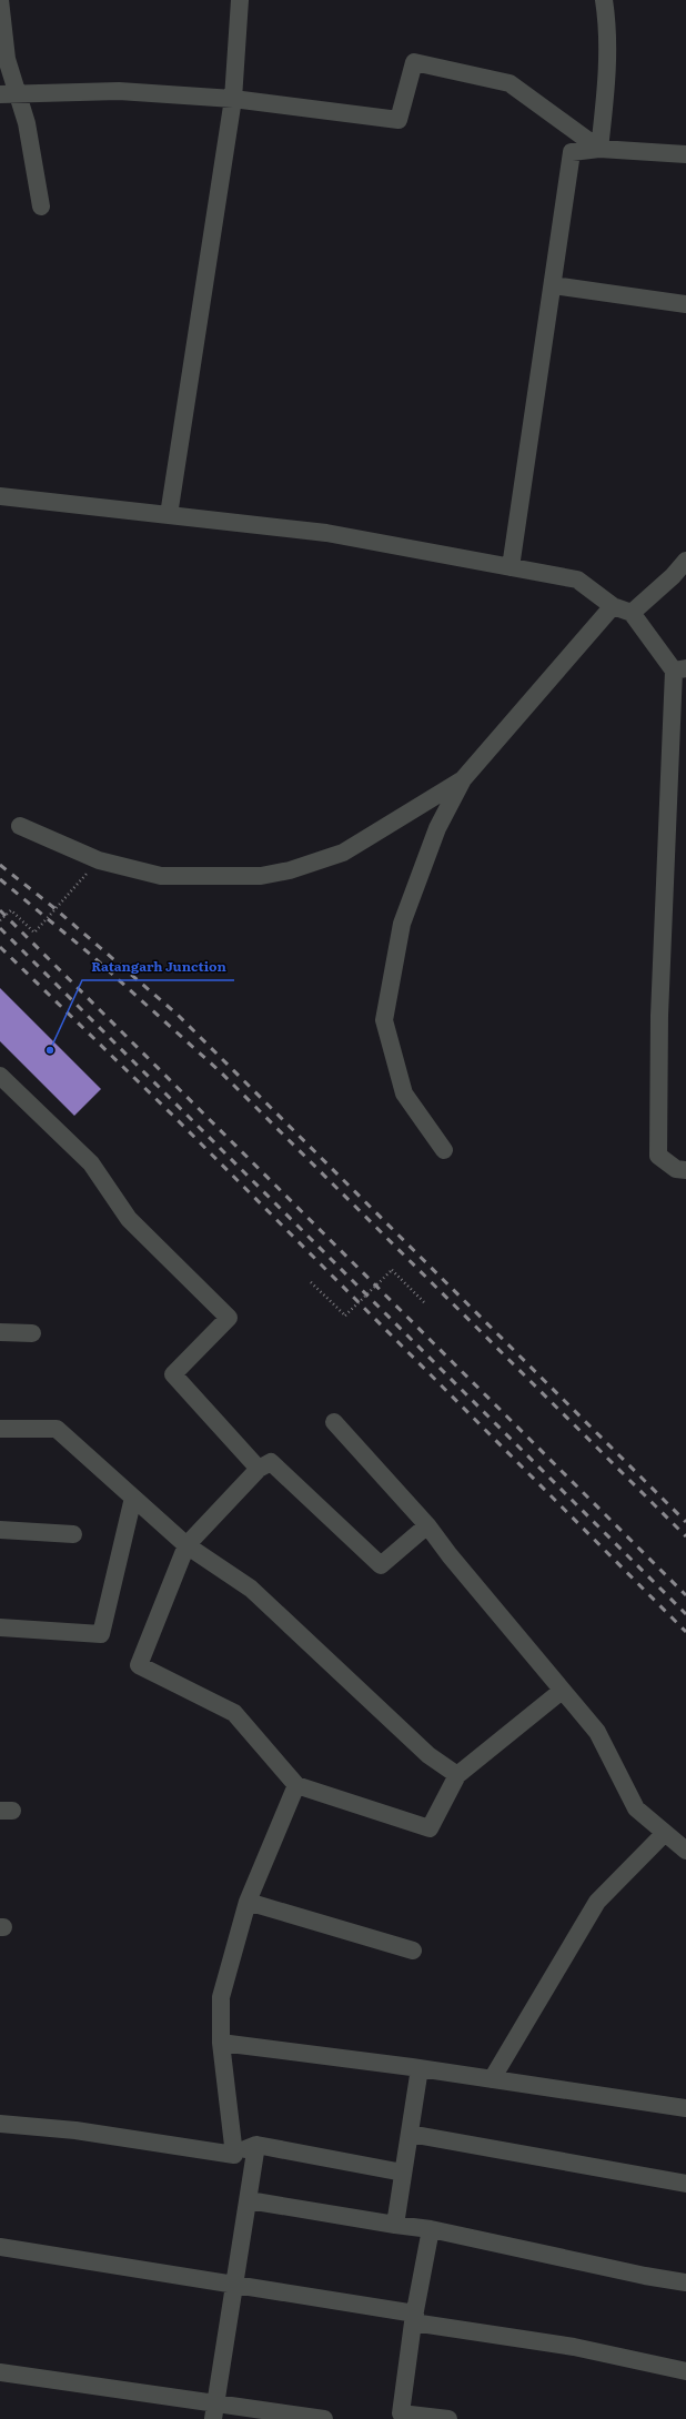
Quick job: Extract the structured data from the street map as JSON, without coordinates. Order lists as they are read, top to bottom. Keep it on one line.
{"places":["Ratangarh Junction"]}
